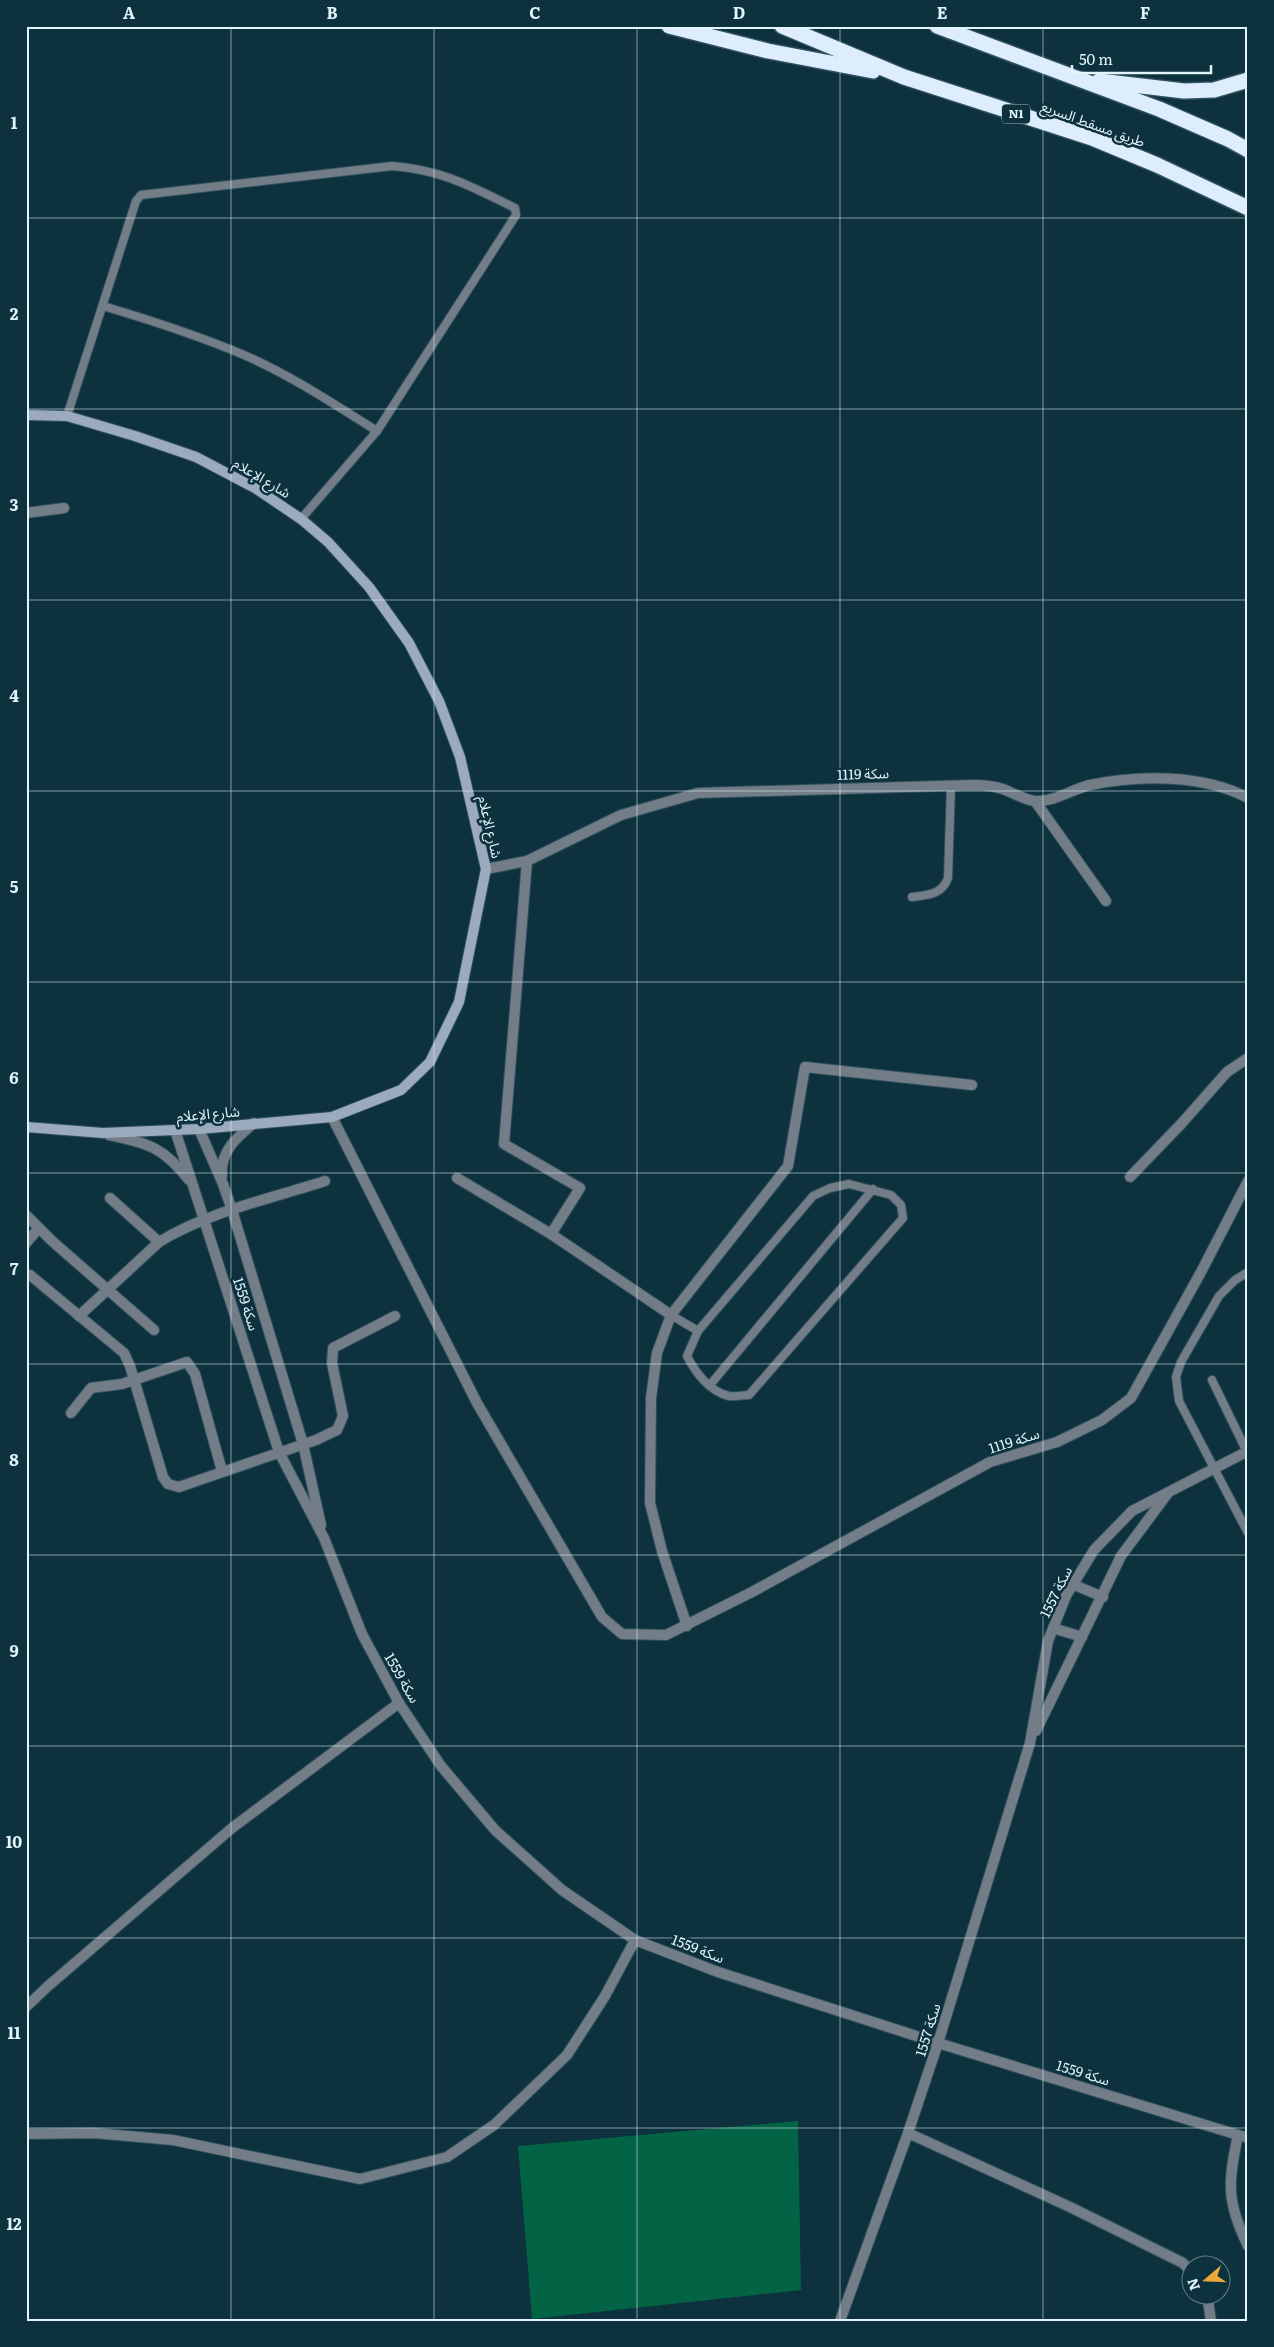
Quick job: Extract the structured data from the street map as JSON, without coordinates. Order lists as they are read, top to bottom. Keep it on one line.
{"streets":{"highway":["N1","طريق مسقط السريع"],"main road":["شارع الإعلام"],"street":["سكة 1119","سكة 1559","سكة 1557"]},"crossings":[["شارع الإعلام","سكة 1119"],["شارع الإعلام","سكة 1559"],["سكة 1559","سكة 1557"]],"scale_bar":"50 m","north":"left","grid":{"columns":["A","B","C","D","E","F"],"rows":["1","2","3","4","5","6","7","8","9","10","11","12"]}}
